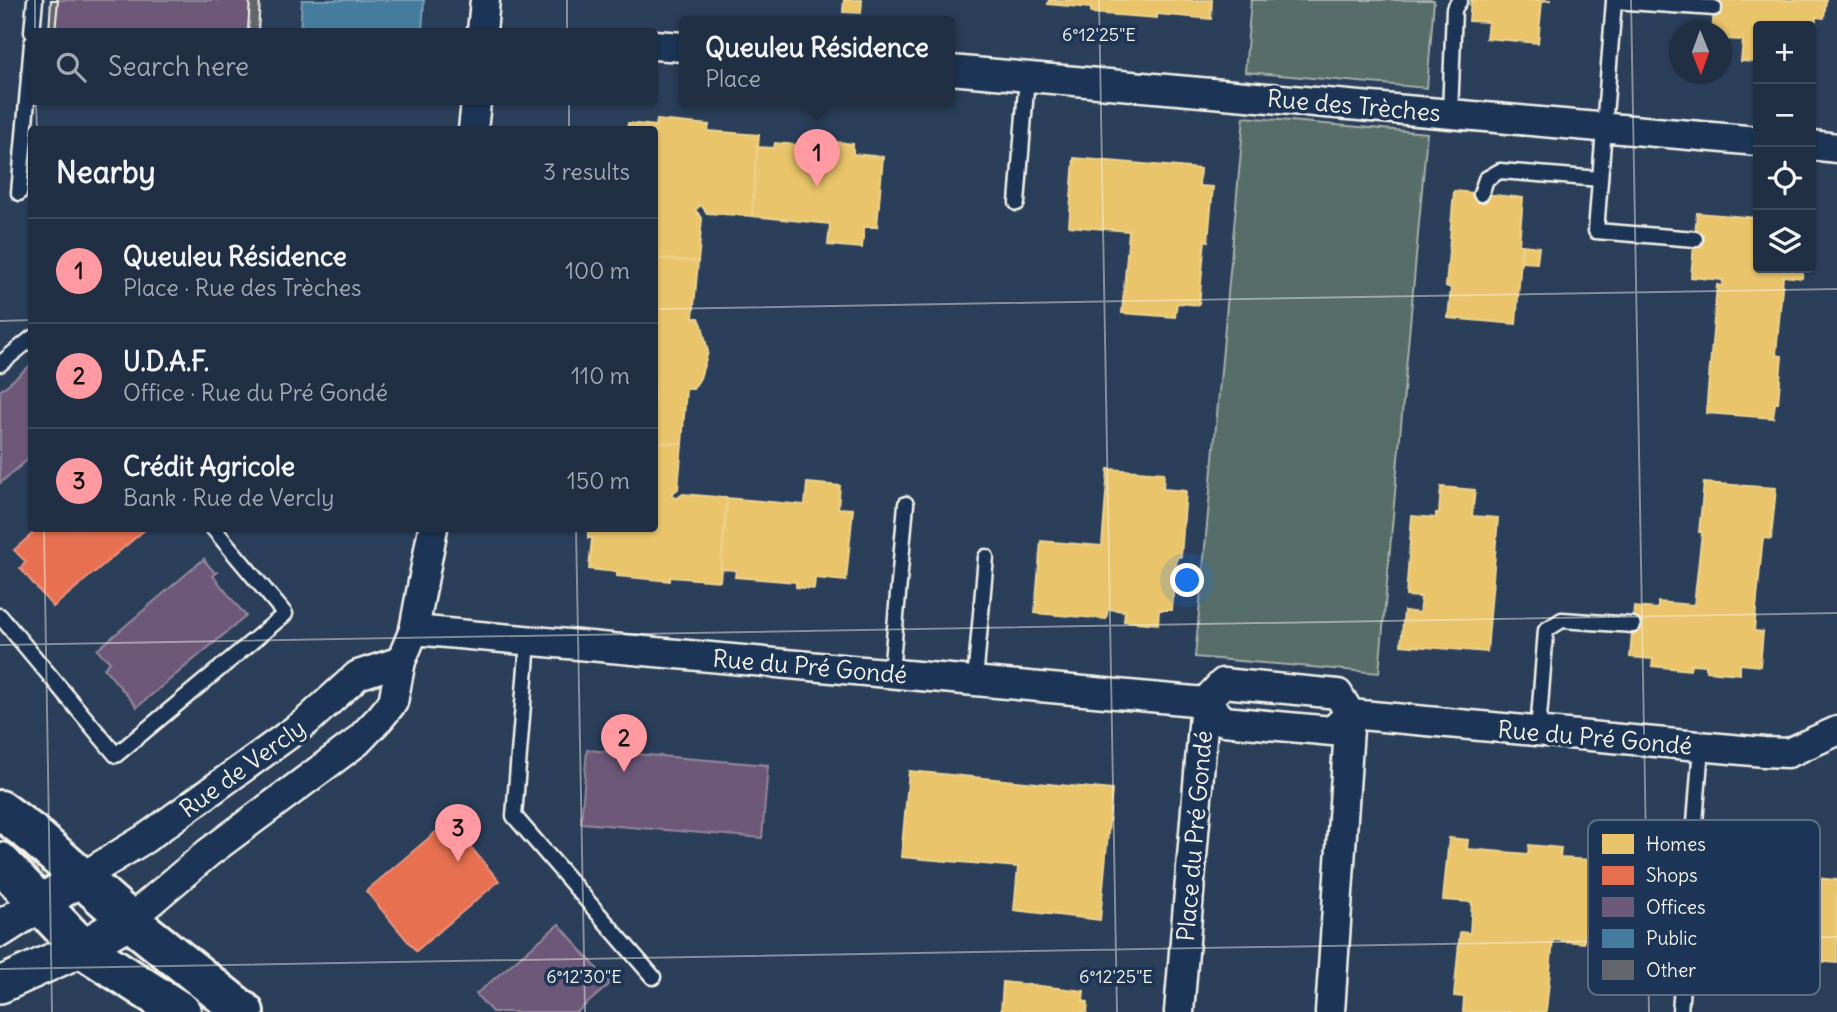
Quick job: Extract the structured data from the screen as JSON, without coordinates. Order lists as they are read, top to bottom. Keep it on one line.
{"streets":{"street":["Rue des Trèches","Rue du Pré Gondé","Rue de Vercly","Place du Pré Gondé"]},"crossings":[["Rue du Pré Gondé","Rue de Vercly"],["Rue du Pré Gondé","Place du Pré Gondé"]],"legend":["Homes","Shops","Offices","Public","Other"],"north":"bottom","page":{"popup":["Queuleu Résidence","Place"],"map_buttons":["+","−"],"search":"Search here","heading":["Nearby","3 results"],"pins":["1","2","3"],"list":[{"mark":"1","name":"Queuleu Résidence","note":"Place · Rue des Trèches","value":"100 m"},{"mark":"2","name":"U.D.A.F.","note":"Office · Rue du Pré Gondé","value":"110 m"},{"mark":"3","name":"Crédit Agricole","note":"Bank · Rue de Vercly","value":"150 m"}]},"coordinates":["6°12'25\"E","6°12'30\"E"]}
